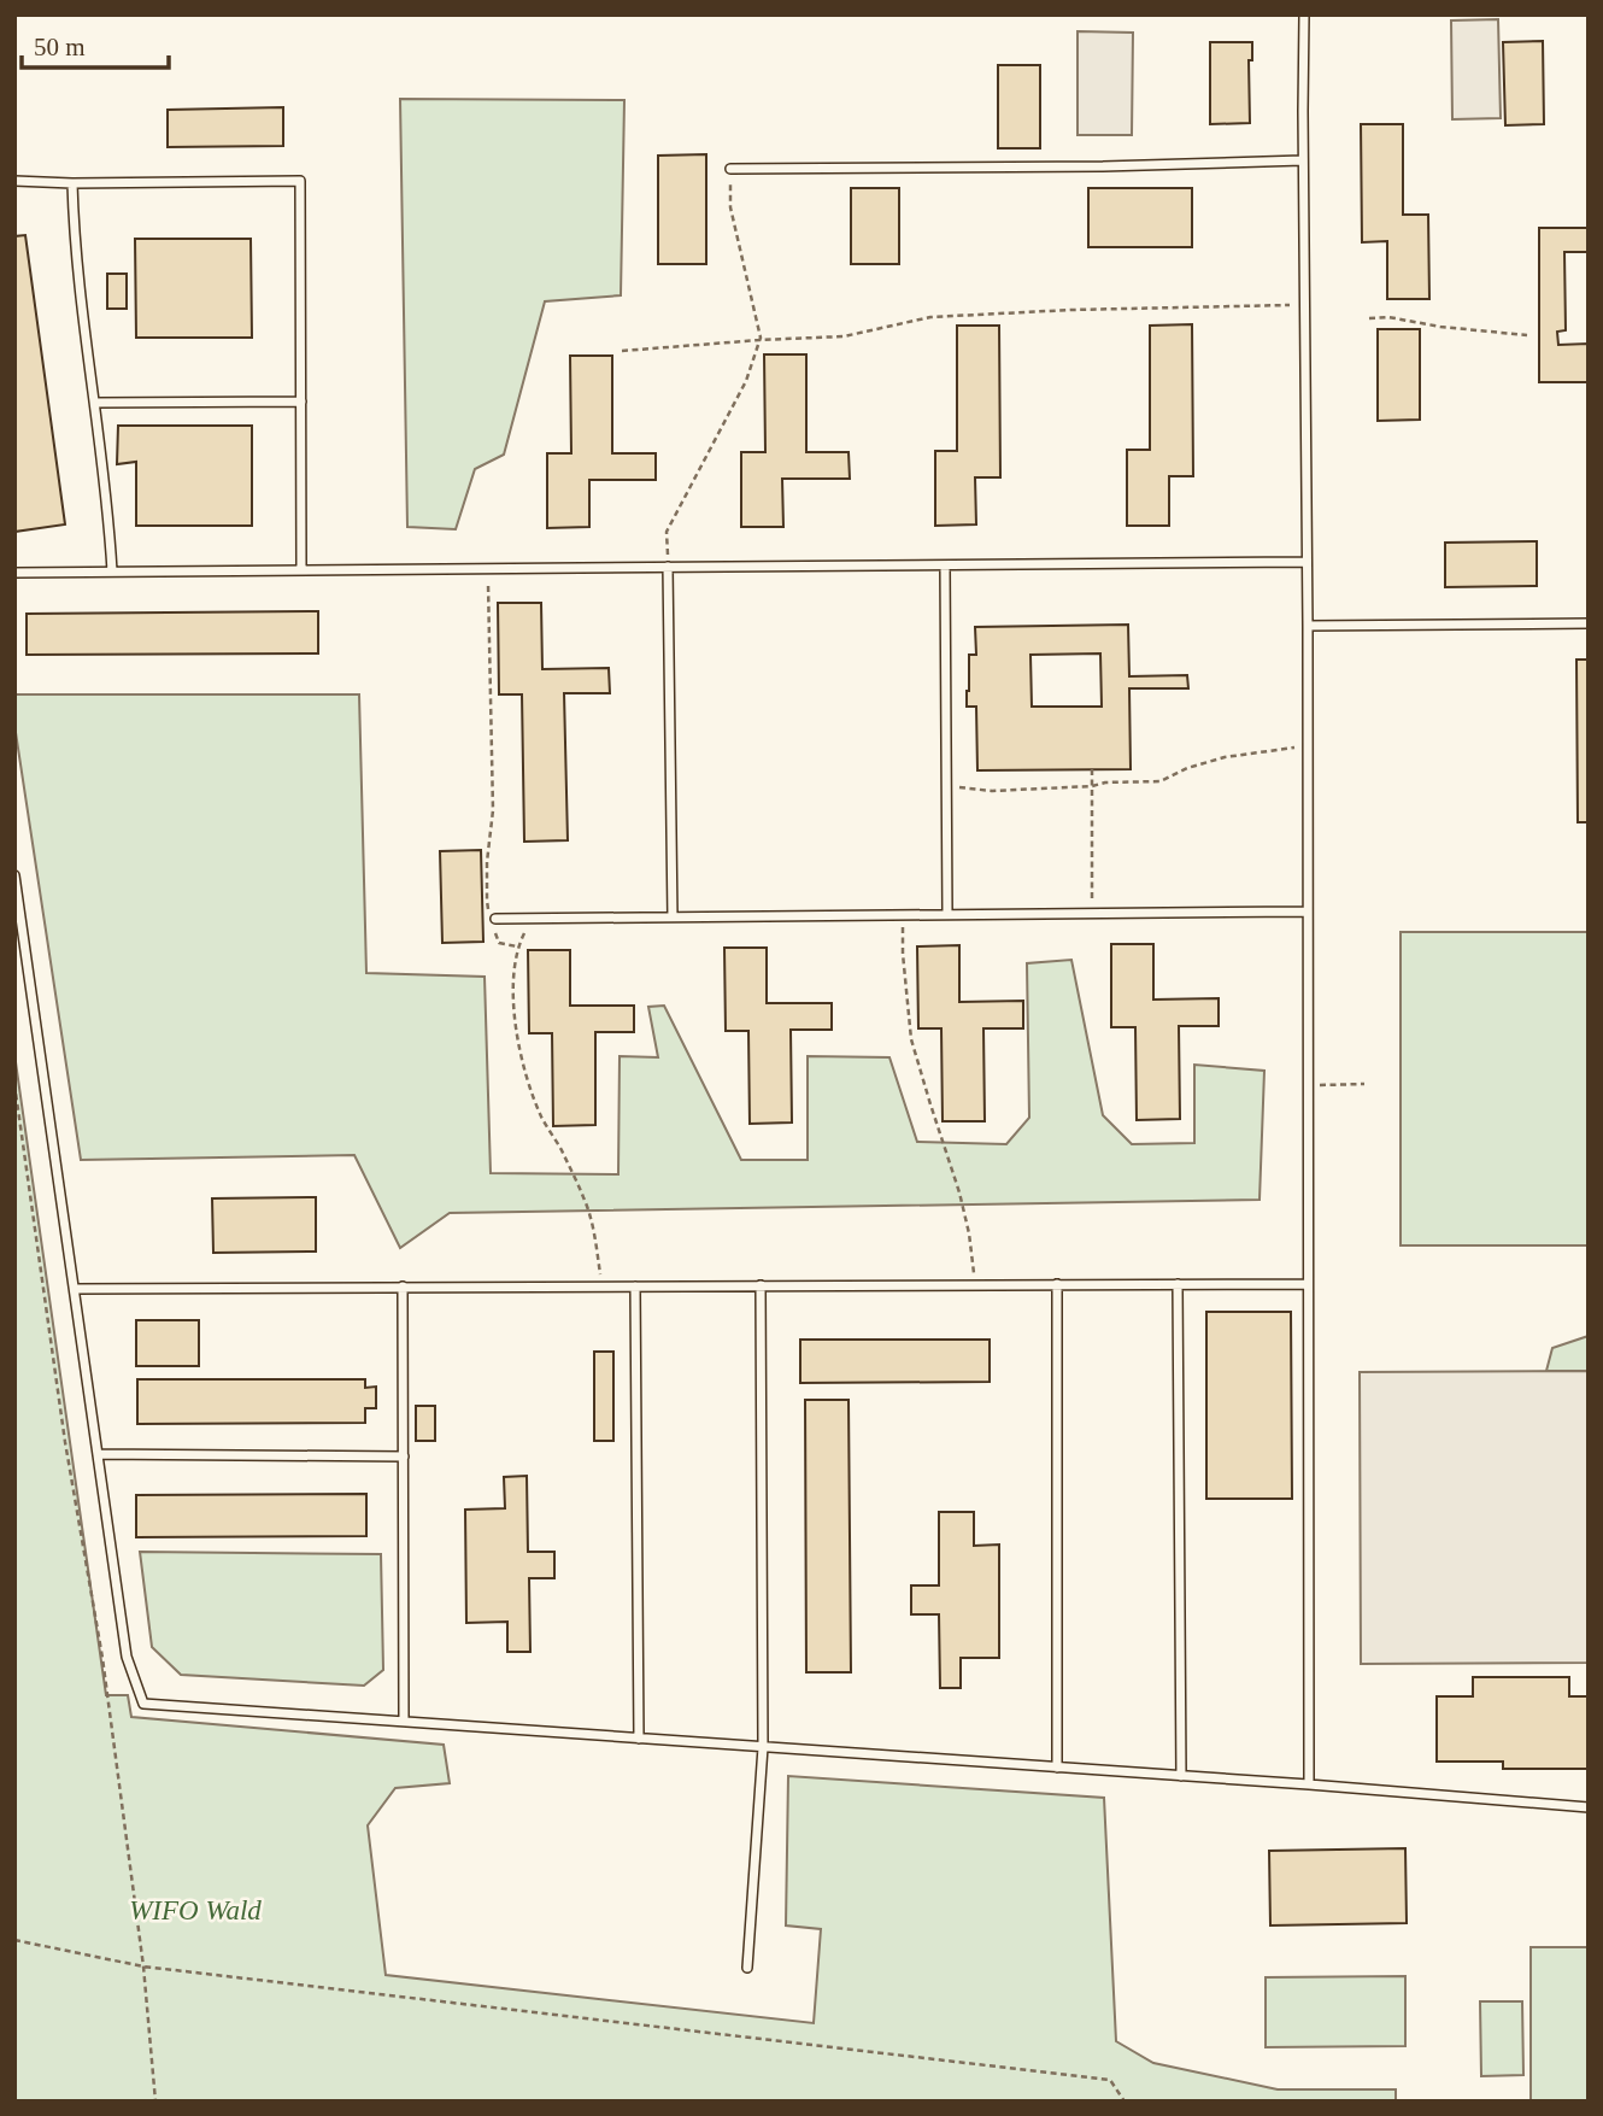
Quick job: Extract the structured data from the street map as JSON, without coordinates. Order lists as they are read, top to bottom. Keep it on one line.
{"parks":["WIFO Wald"],"scale_bar":"50 m"}
